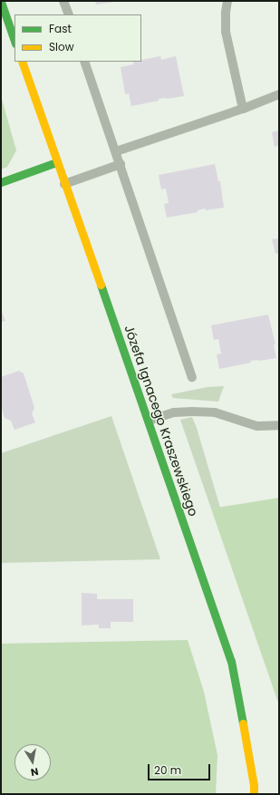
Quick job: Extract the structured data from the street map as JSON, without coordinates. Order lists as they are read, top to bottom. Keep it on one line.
{"streets":{"street":["Józefa Ignacego Kraszewskiego"]},"legend":["Fast","Slow"],"scale_bar":"20 m","north":"bottom"}
